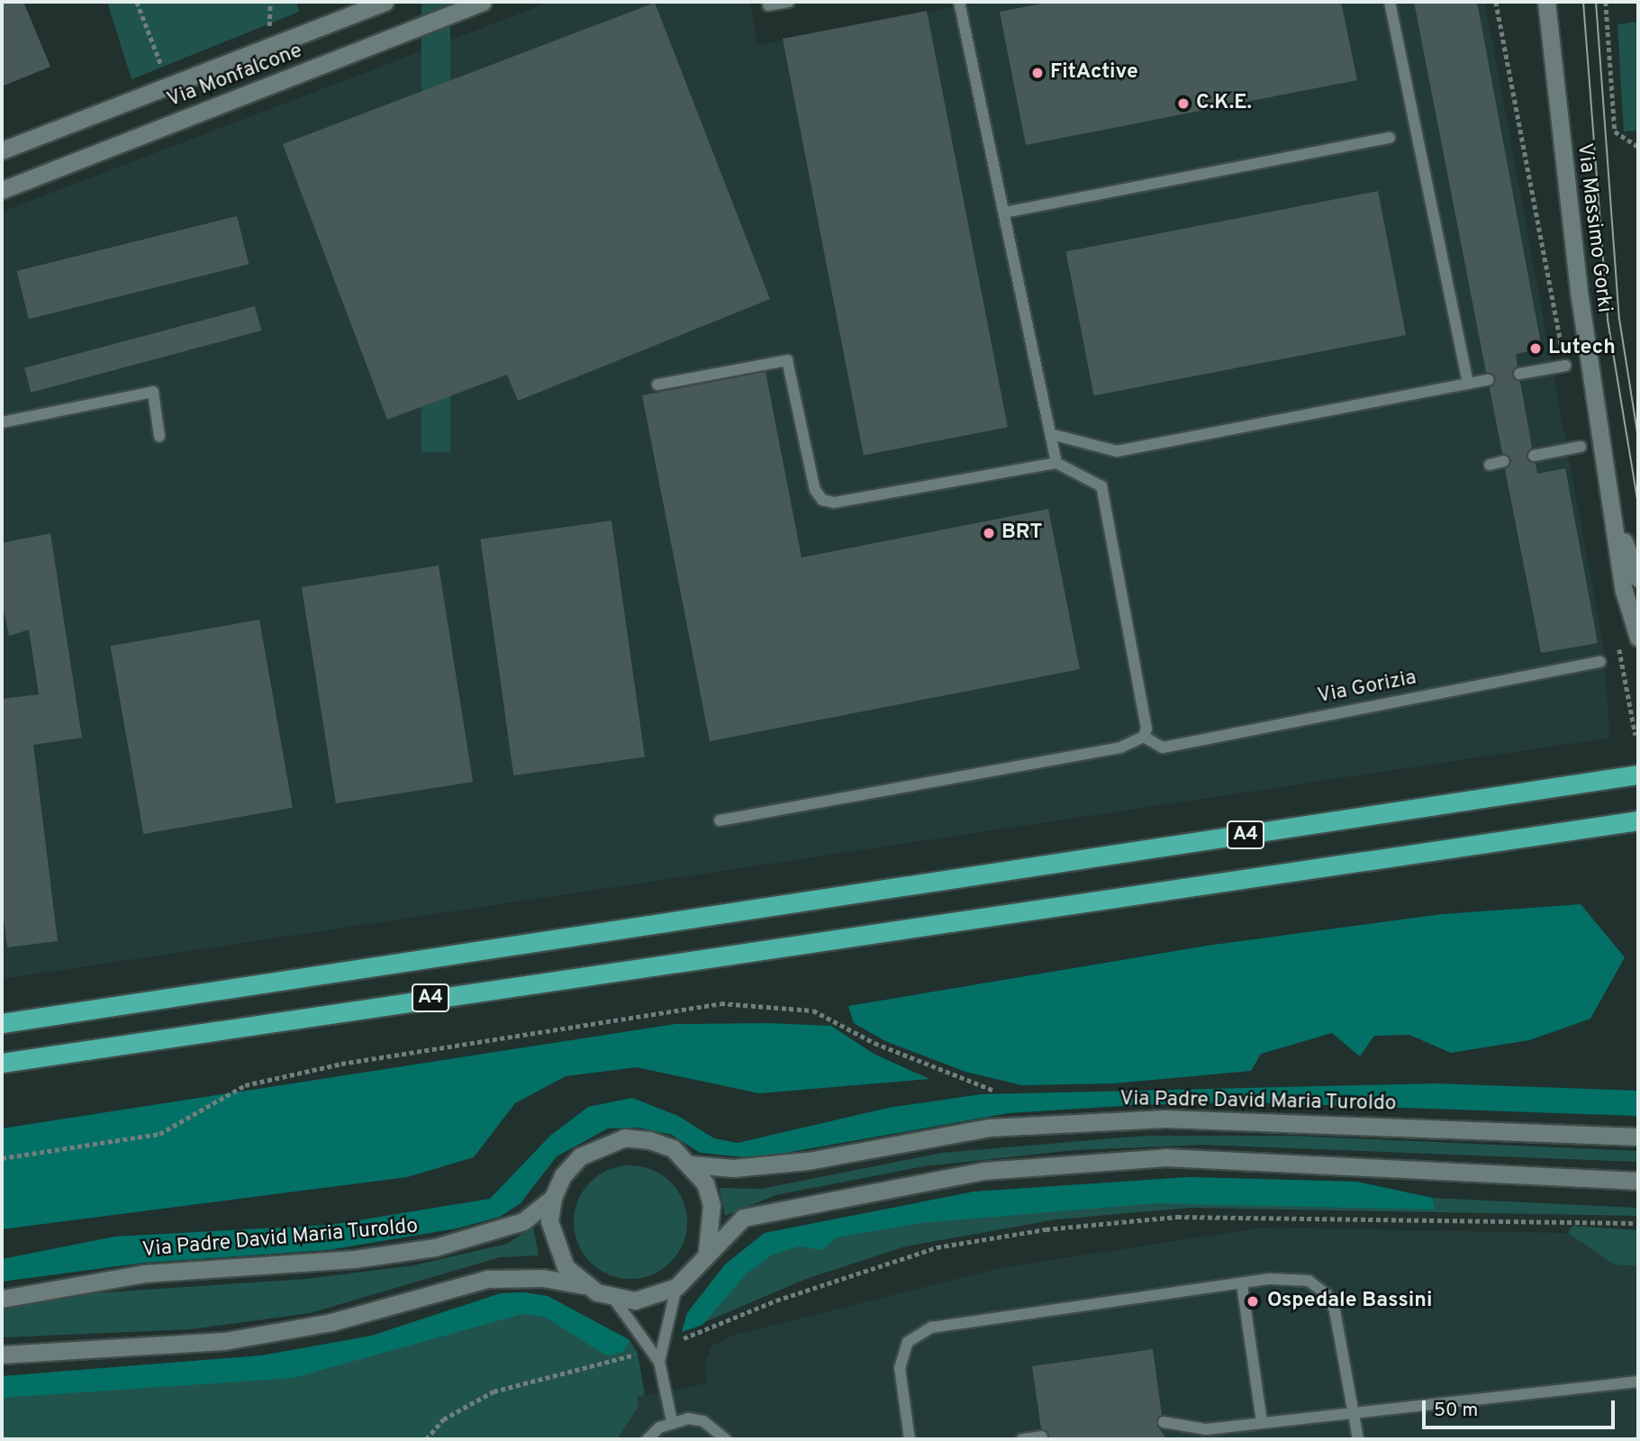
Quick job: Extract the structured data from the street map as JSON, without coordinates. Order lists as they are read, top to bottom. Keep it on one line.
{"streets":{"highway":["A4"],"street":["Via Monfalcone","Via Massimo Gorki","Via Padre David Maria Turoldo"],"lane":["Via Gorizia"]},"places":["FitActive","C.K.E.","Lutech","BRT","Ospedale Bassini"],"scale_bar":"50 m"}
